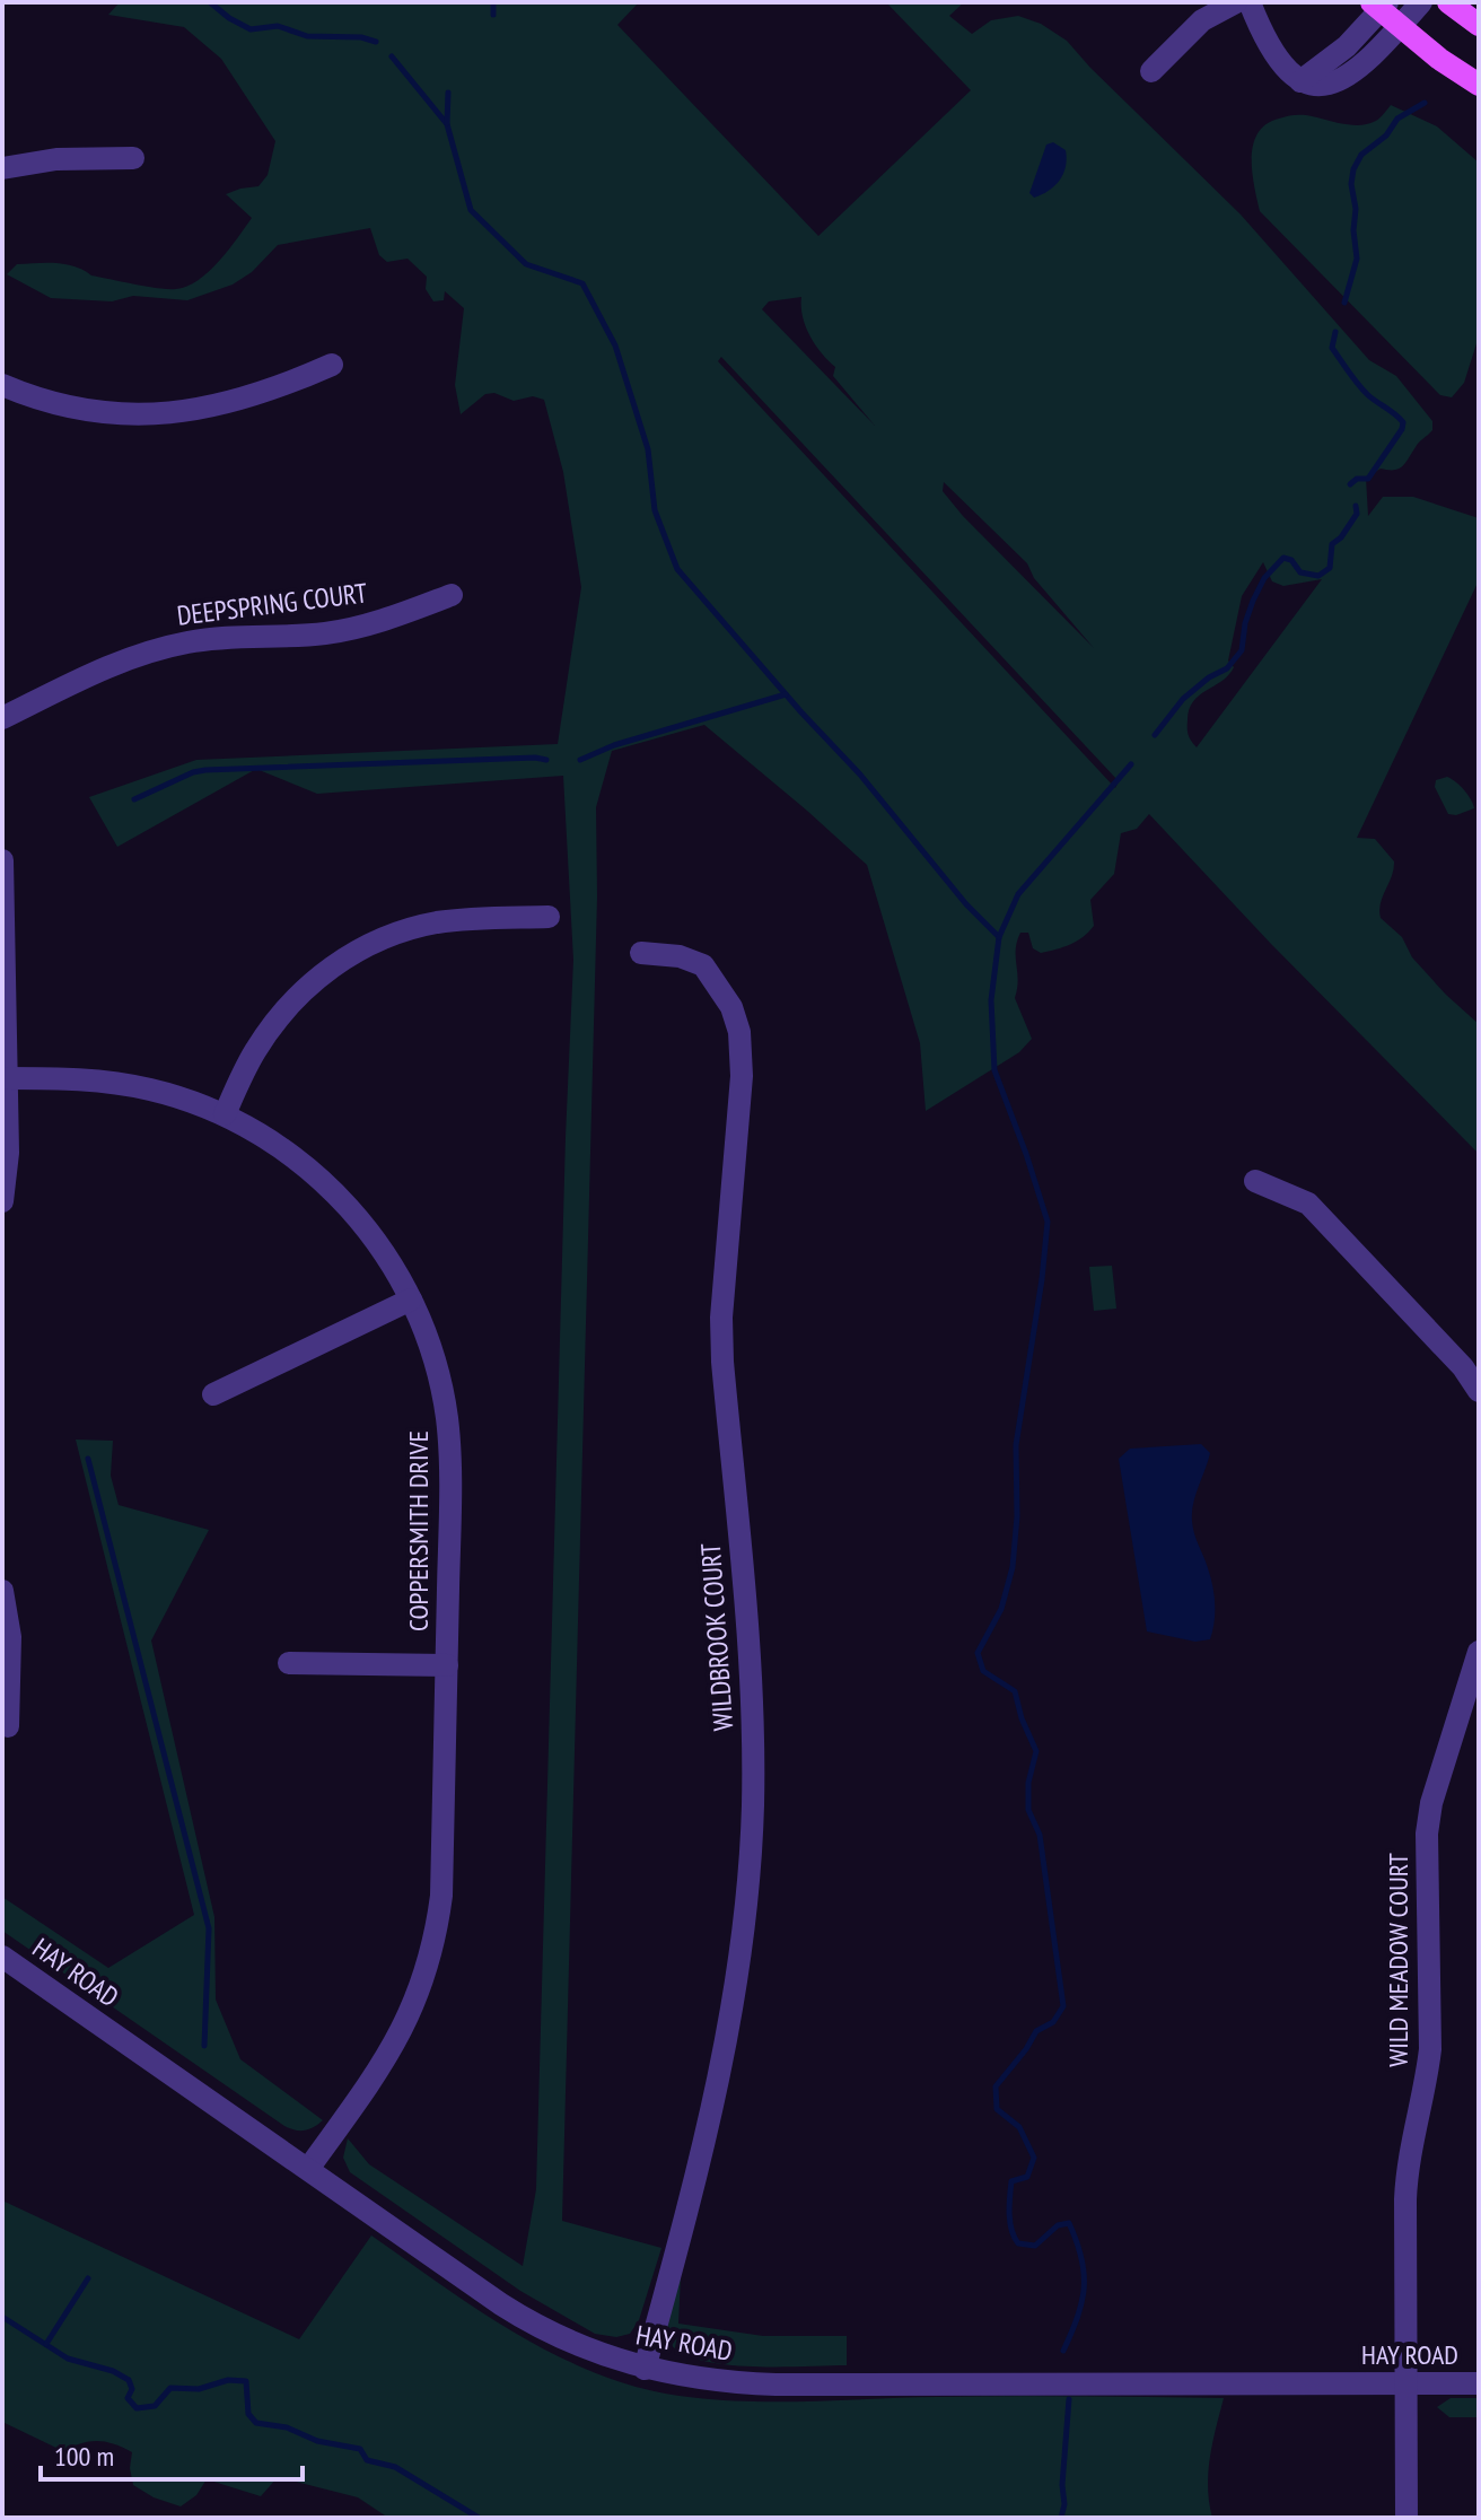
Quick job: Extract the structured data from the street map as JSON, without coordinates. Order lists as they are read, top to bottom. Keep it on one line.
{"streets":{"street":["DEEPSPRING COURT","COPPERSMITH DRIVE","WILDBROOK COURT","WILD MEADOW COURT","HAY ROAD"]},"crossings":[["COPPERSMITH DRIVE","HAY ROAD"],["WILDBROOK COURT","HAY ROAD"],["WILD MEADOW COURT","HAY ROAD"]],"scale_bar":"100 m"}
